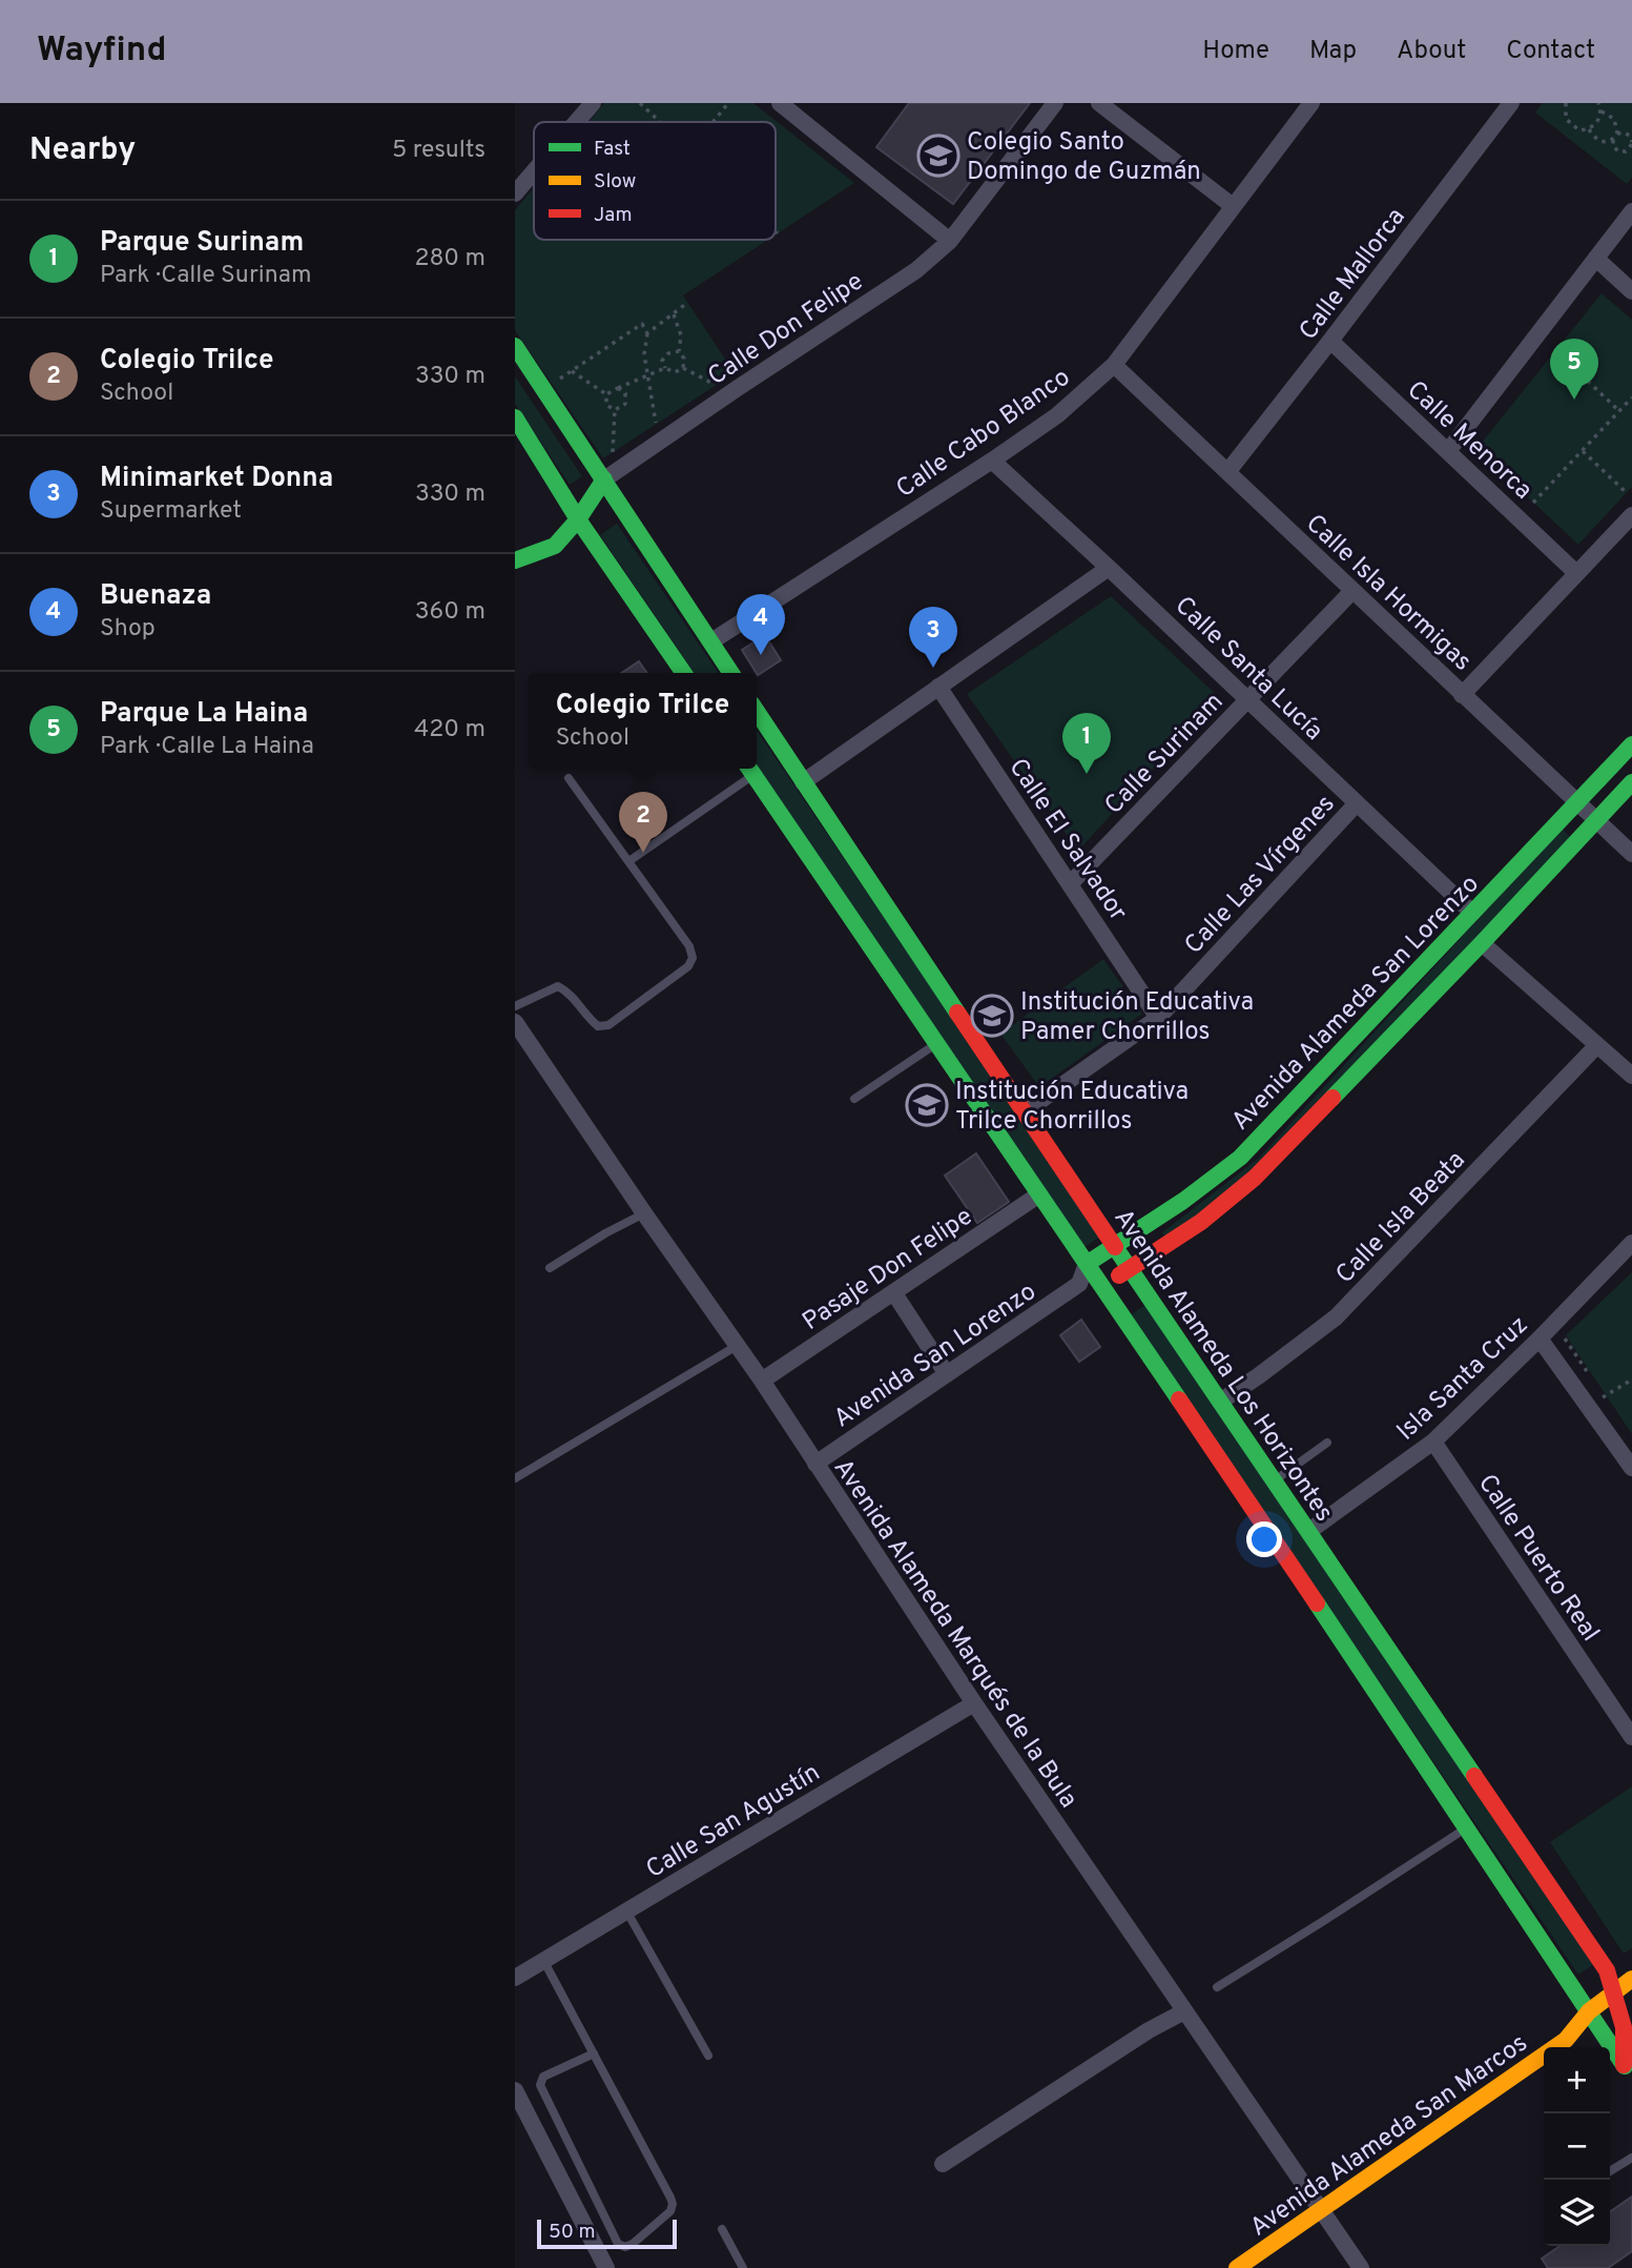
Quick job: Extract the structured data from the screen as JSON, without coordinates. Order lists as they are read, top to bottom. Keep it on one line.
{"streets":{"main road":["Calle Don Felipe","Avenida Alameda San Lorenzo","Avenida Alameda Los Horizontes","Avenida Alameda San Marcos"],"street":["Calle Mallorca","Calle Cabo Blanco","Calle Menorca","Calle Isla Hormigas","Calle Santa Lucía","Calle Surinam","Calle El Salvador","Calle Las Vírgenes","Calle Isla Beata","Pasaje Don Felipe","Avenida San Lorenzo","Isla Santa Cruz","Calle Puerto Real","Avenida Alameda Marqués de la Bula","Calle San Agustín"]},"crossings":[["Calle Mallorca","Calle Menorca"],["Calle Mallorca","Calle Isla Hormigas"],["Calle Cabo Blanco","Calle Isla Hormigas"],["Calle Cabo Blanco","Calle Santa Lucía"],["Calle Isla Hormigas","Calle Surinam"],["Calle Isla Hormigas","Avenida Alameda San Lorenzo"],["Calle Santa Lucía","Calle Surinam"],["Calle Santa Lucía","Calle Las Vírgenes"],["Calle Santa Lucía","Avenida Alameda San Lorenzo"],["Calle Surinam","Calle El Salvador"],["Calle El Salvador","Calle Las Vírgenes"],["Calle Las Vírgenes","Avenida Alameda Los Horizontes"],["Avenida Alameda San Lorenzo","Avenida Alameda Los Horizontes"],["Calle Isla Beata","Avenida Alameda Los Horizontes"],["Pasaje Don Felipe","Avenida Alameda Los Horizontes"],["Pasaje Don Felipe","Avenida Alameda Marqués de la Bula"],["Avenida San Lorenzo","Avenida Alameda Marqués de la Bula"],["Avenida Alameda Los Horizontes","Isla Santa Cruz"],["Avenida Alameda Los Horizontes","Avenida Alameda San Marcos"],["Isla Santa Cruz","Calle Puerto Real"],["Avenida Alameda Marqués de la Bula","Calle San Agustín"],["Avenida Alameda Marqués de la Bula","Avenida Alameda San Marcos"]],"places":{"school or university":["Colegio Santo Domingo de Guzmán","Institución Educativa Pamer Chorrillos","Institución Educativa Trilce Chorrillos"]},"legend":["Fast","Slow","Jam"],"scale_bar":"50 m","page":{"header":"Wayfind","nav":["Home","Map","About","Contact"],"heading":["Nearby","5 results"],"list":[{"mark":"1","name":"Parque Surinam","note":"Park · Calle Surinam","value":"280 m"},{"mark":"2","name":"Colegio Trilce","note":"School","value":"330 m"},{"mark":"3","name":"Minimarket Donna","note":"Supermarket","value":"330 m"},{"mark":"4","name":"Buenaza","note":"Shop","value":"360 m"},{"mark":"5","name":"Parque La Haina","note":"Park · Calle La Haina","value":"420 m"}],"pins":["5","4","3","1","2"],"popup":["Colegio Trilce","School"],"map_buttons":["+","−"],"scale":"50 m"}}
